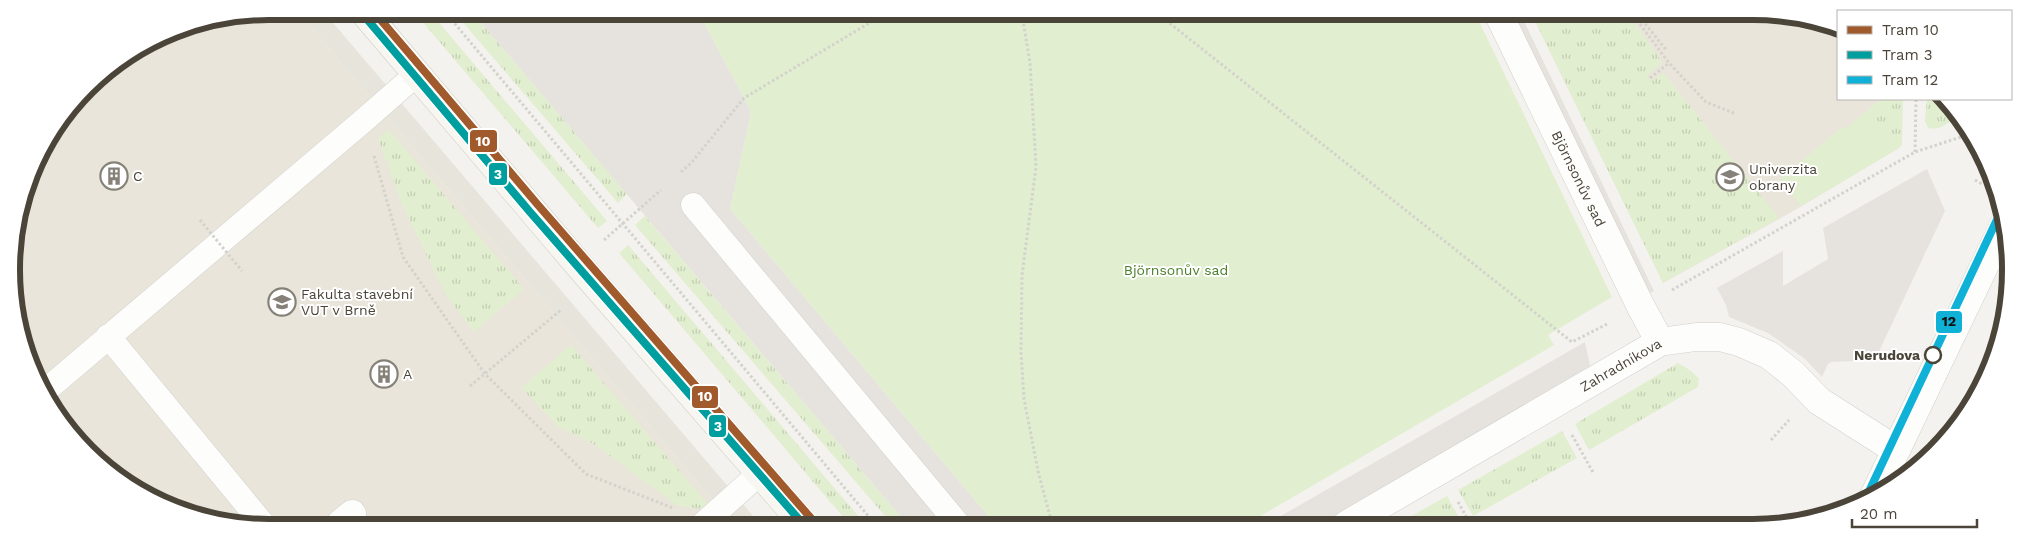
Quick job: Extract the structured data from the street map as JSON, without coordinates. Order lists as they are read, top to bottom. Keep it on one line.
{"streets":{"street":["Björnsonův sad","Zahradníkova"]},"crossings":[["Björnsonův sad","Zahradníkova"]],"parks":["Björnsonův sad"],"places":{"building":["C","A"],"school or university":["Univerzita obrany","Fakulta stavební VUT v Brně"],"other":["Nerudova"]},"lines":["tram line 10","tram line 3","tram line 12"],"legend":["Tram 10","Tram 3","Tram 12"],"scale_bar":"20 m"}
